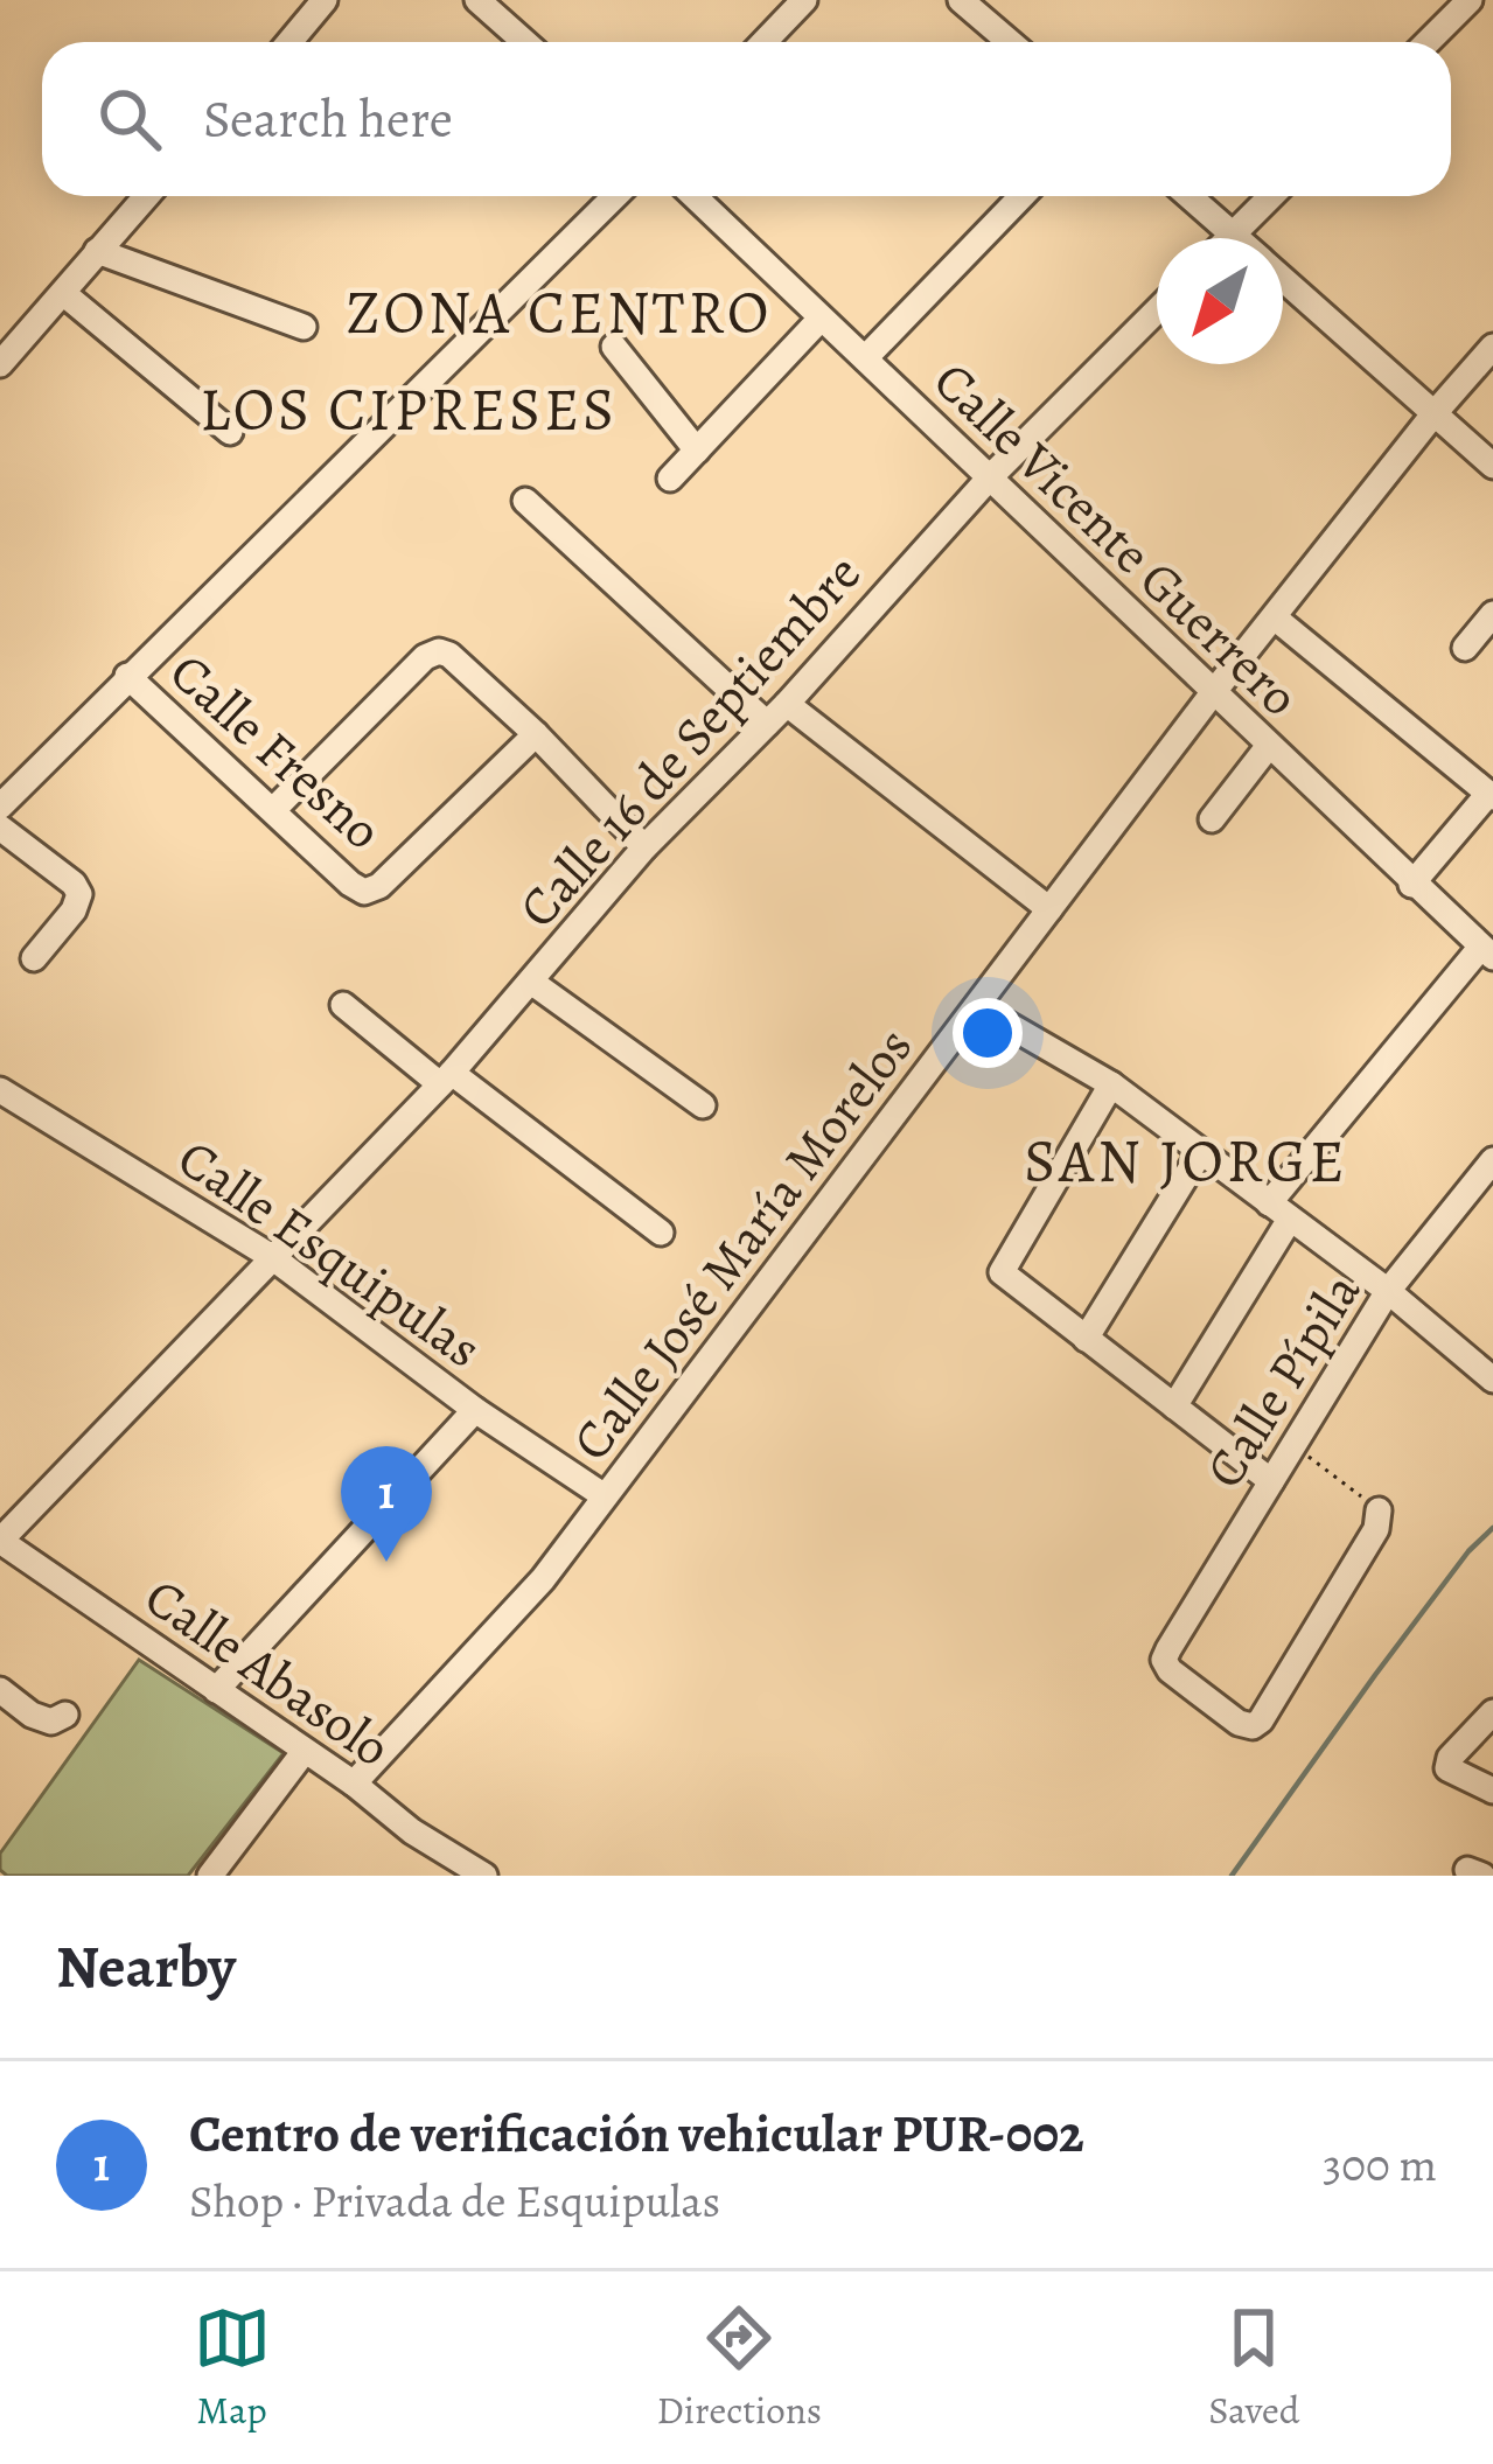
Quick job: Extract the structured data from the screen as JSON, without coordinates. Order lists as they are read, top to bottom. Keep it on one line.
{"streets":{"street":["Calle Vicente Guerrero","Calle 16 de Septiembre","Calle Fresno","Calle José María Morelos","Calle Esquipulas","Calle Pípila","Calle Abasolo"]},"crossings":[["Calle Vicente Guerrero","Calle 16 de Septiembre"],["Calle Vicente Guerrero","Calle José María Morelos"],["Calle 16 de Septiembre","Calle Esquipulas"],["Calle 16 de Septiembre","Calle Abasolo"],["Calle José María Morelos","Calle Esquipulas"],["Calle José María Morelos","Calle Abasolo"]],"districts":["ZONA CENTRO","LOS CIPRESES","SAN JORGE"],"north":"bottom left","page":{"search":"Search here","pins":"1","heading":"Nearby","list":[{"mark":"1","name":"Centro de verificación vehicular PUR-002","note":"Shop · Privada de Esquipulas","value":"300 m"}],"nav":["Map","Directions","Saved"]}}
